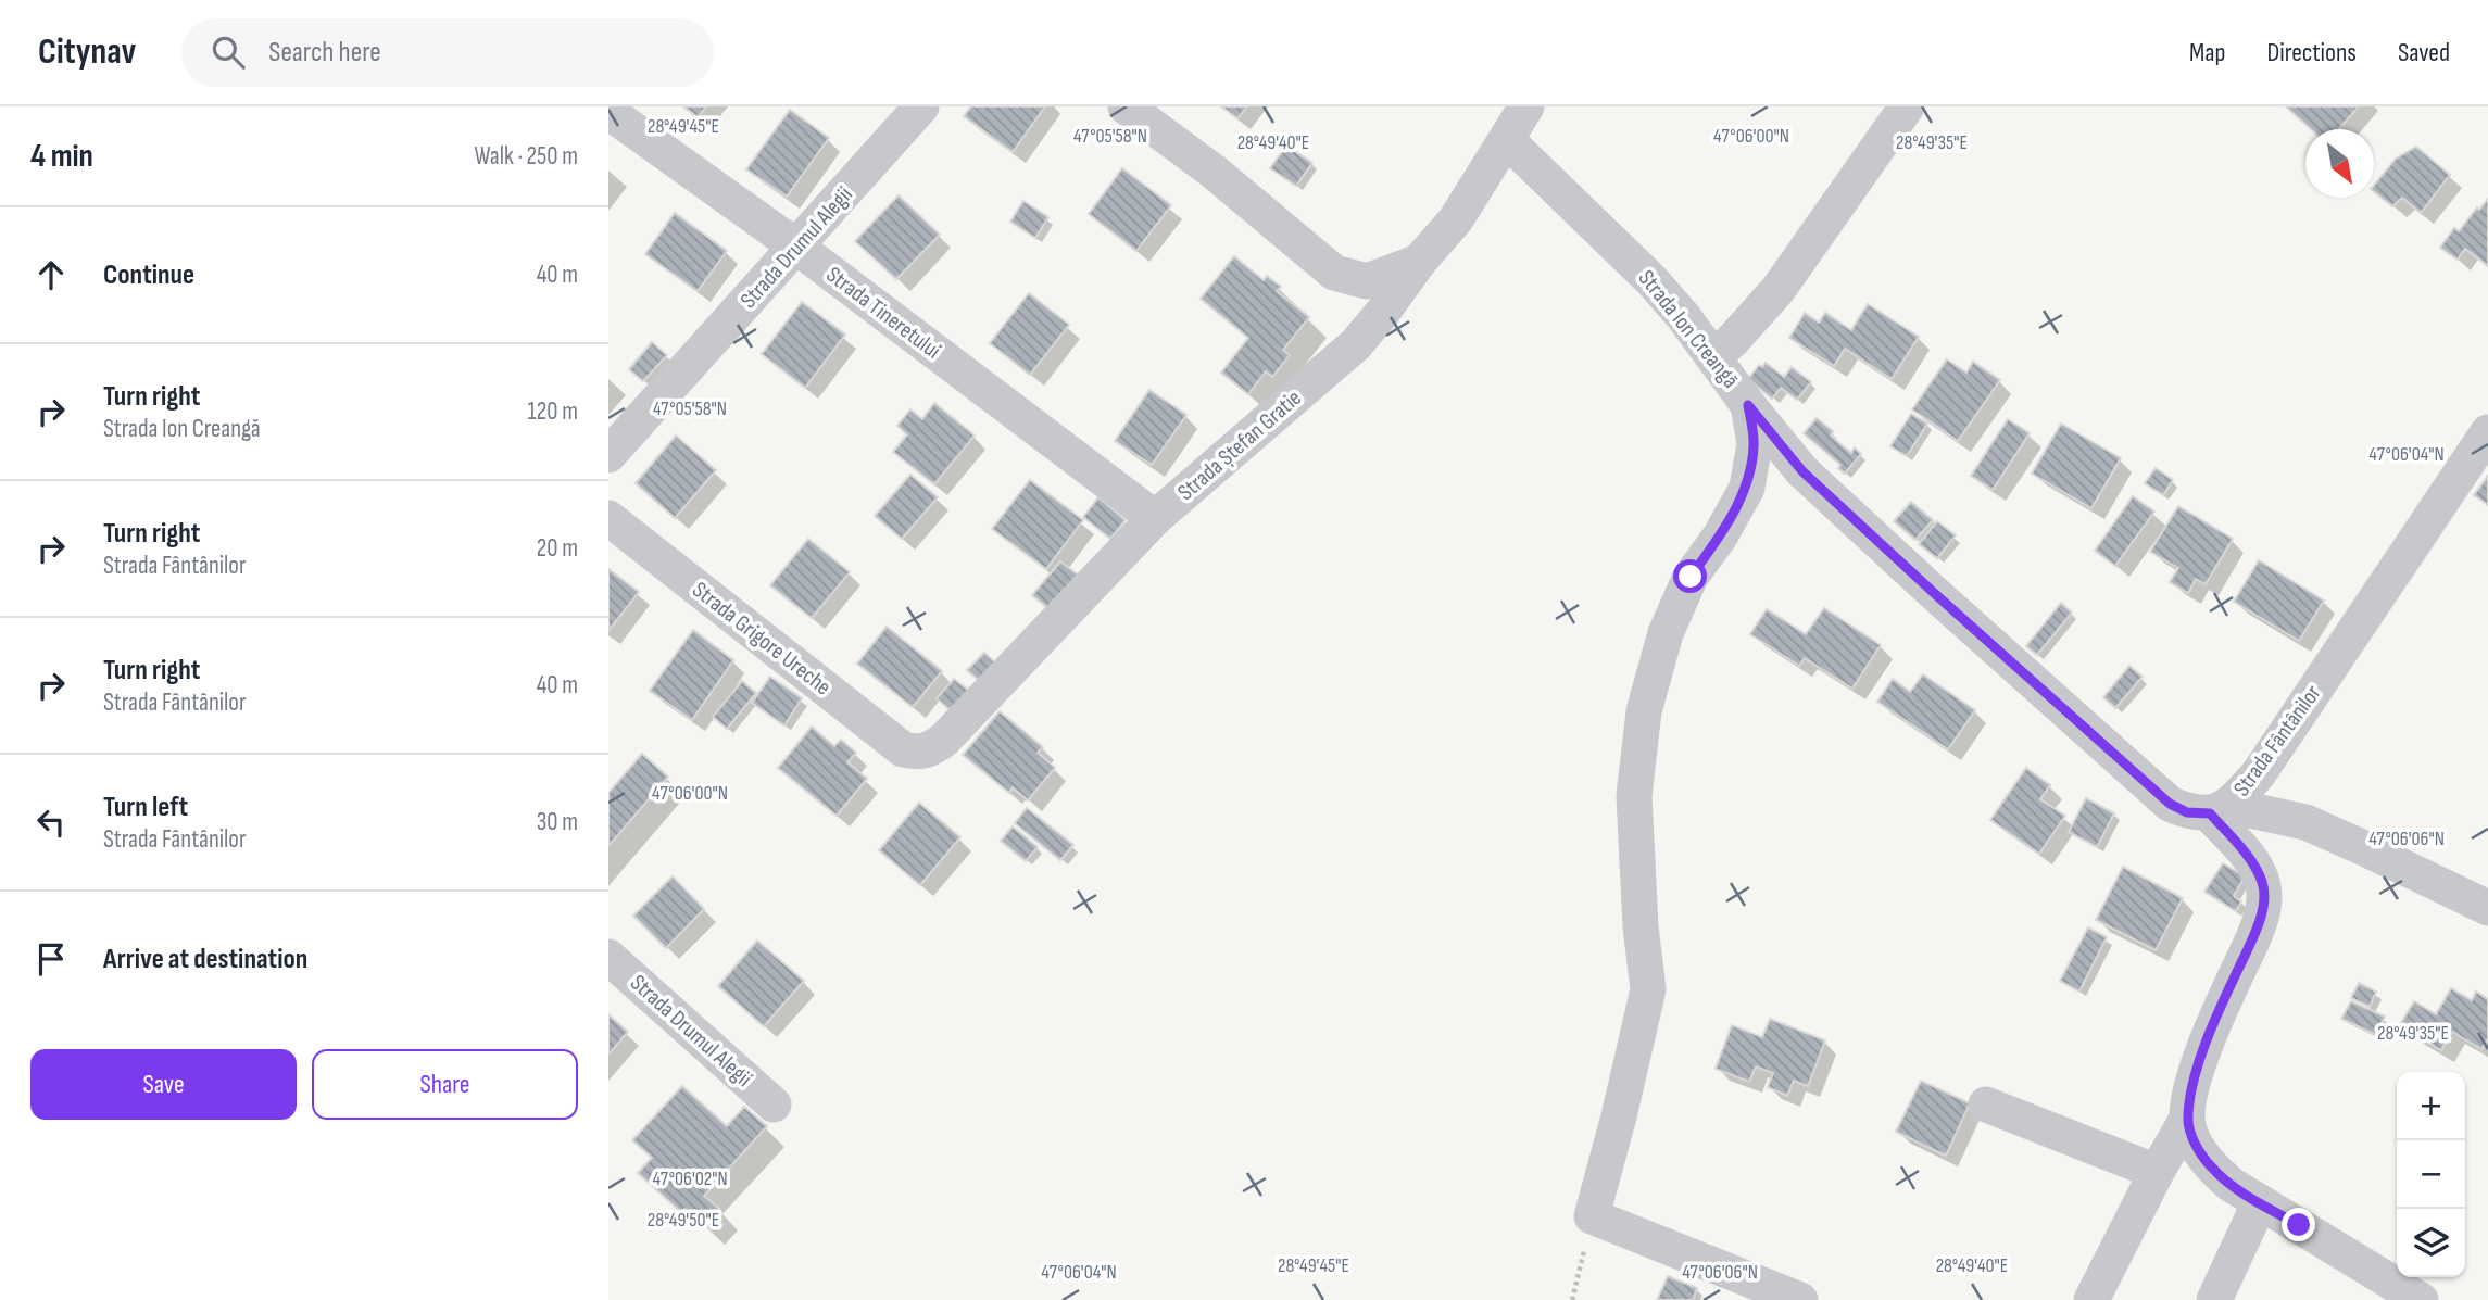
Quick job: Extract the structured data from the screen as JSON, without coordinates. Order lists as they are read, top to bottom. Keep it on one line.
{"streets":{"street":["Strada Drumul Alegii","Strada Tineretului","Strada Ion Creangă","Strada Ștefan Gratie","Strada Grigore Ureche","Strada Fântânilor"]},"crossings":[["Strada Drumul Alegii","Strada Tineretului"],["Strada Tineretului","Strada Ștefan Gratie"],["Strada Ion Creangă","Strada Ștefan Gratie"],["Strada Ion Creangă","Strada Fântânilor"],["Strada Ștefan Gratie","Strada Grigore Ureche"]],"north":"bottom right","page":{"header":"Citynav","search":"Search here","nav":["Map","Directions","Saved"],"heading":["4 min","Walk · 250 m"],"list":[["Continue","40 m"],["Turn right","Strada Ion Creangă","120 m"],["Turn right","Strada Fântânilor","20 m"],["Turn right","Strada Fântânilor","40 m"],["Turn left","Strada Fântânilor","30 m"],"Arrive at destination"],"buttons":["Save","Share"],"map_buttons":["+","−"]},"coordinates":["28°49'45\"E","47°05'58\"N","47°06'00\"N","28°49'40\"E","28°49'35\"E","47°06'04\"N","47°06'06\"N","47°06'02\"N","28°49'50\"E"]}
